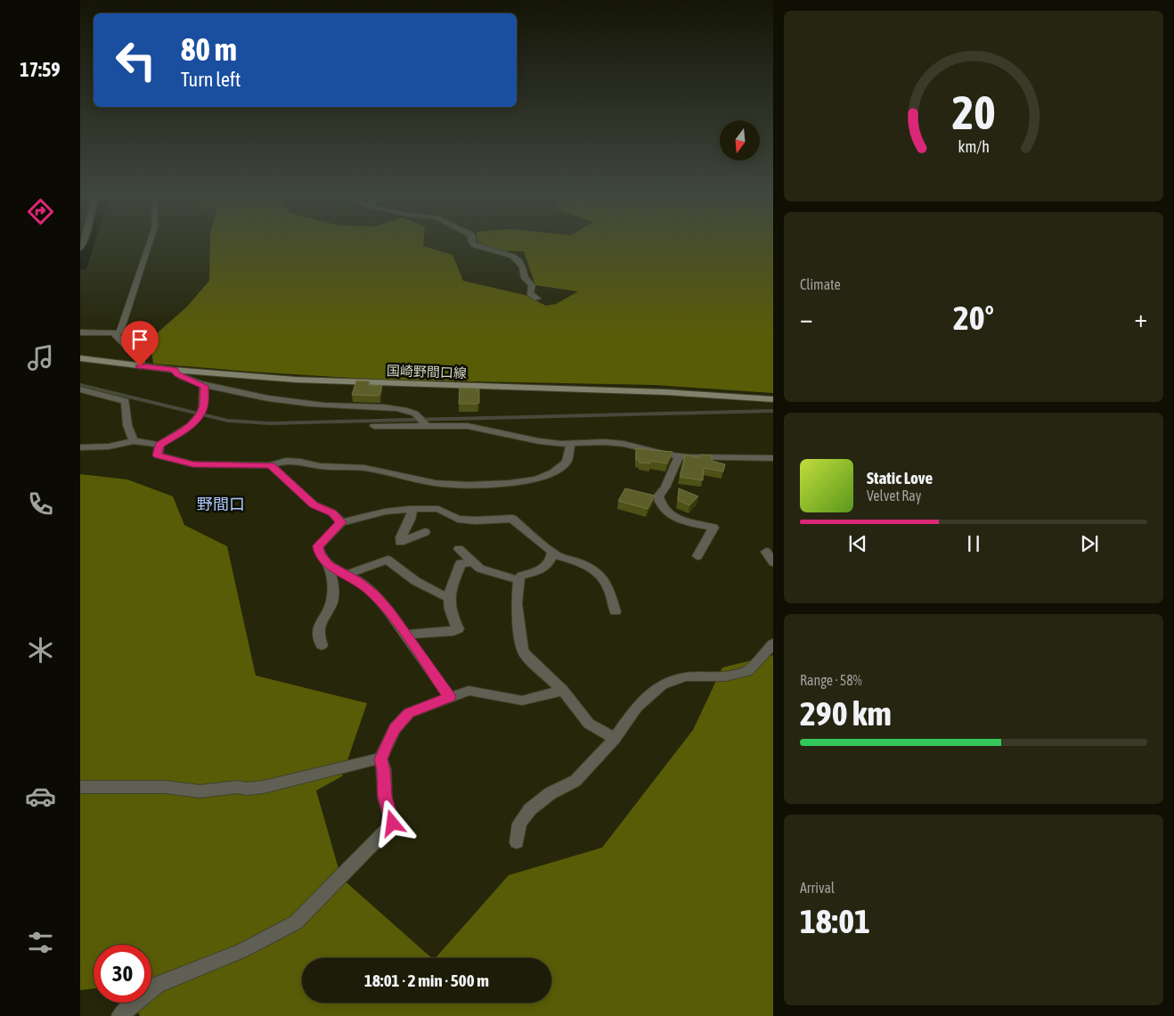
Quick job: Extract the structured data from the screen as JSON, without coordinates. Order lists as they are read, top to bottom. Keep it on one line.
{"streets":{"main road":["国崎野間口線"]},"districts":["野間口"],"north":"bottom","page":{"tabs":"17:59","turn":["80 m","Turn left"],"tile":["Climate",["Range · 58%","290 km"],["Arrival","18:01"]],"heat":["−","20°","+"],"song":["Static Love","Velvet Ray"],"limit":"30","trip":"18:01 · 2 min · 500 m","gauge":["20","km/h"]}}
